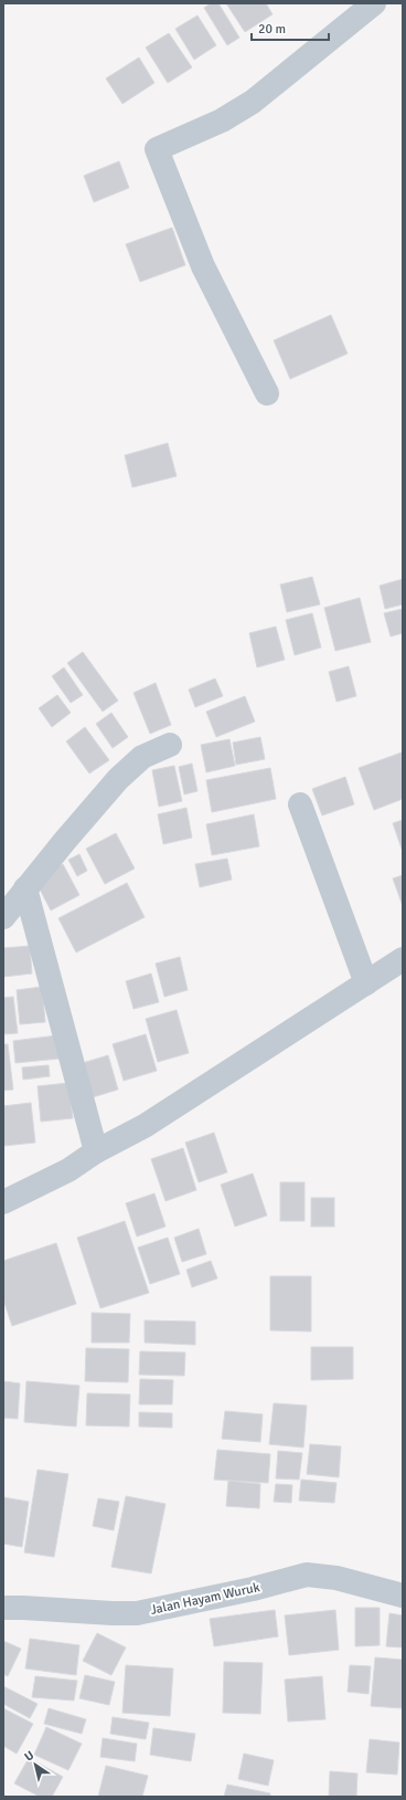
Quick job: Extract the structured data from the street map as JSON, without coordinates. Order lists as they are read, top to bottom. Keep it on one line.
{"streets":{"street":["Jalan Hayam Wuruk"]},"scale_bar":"20 m","north":"top left"}
